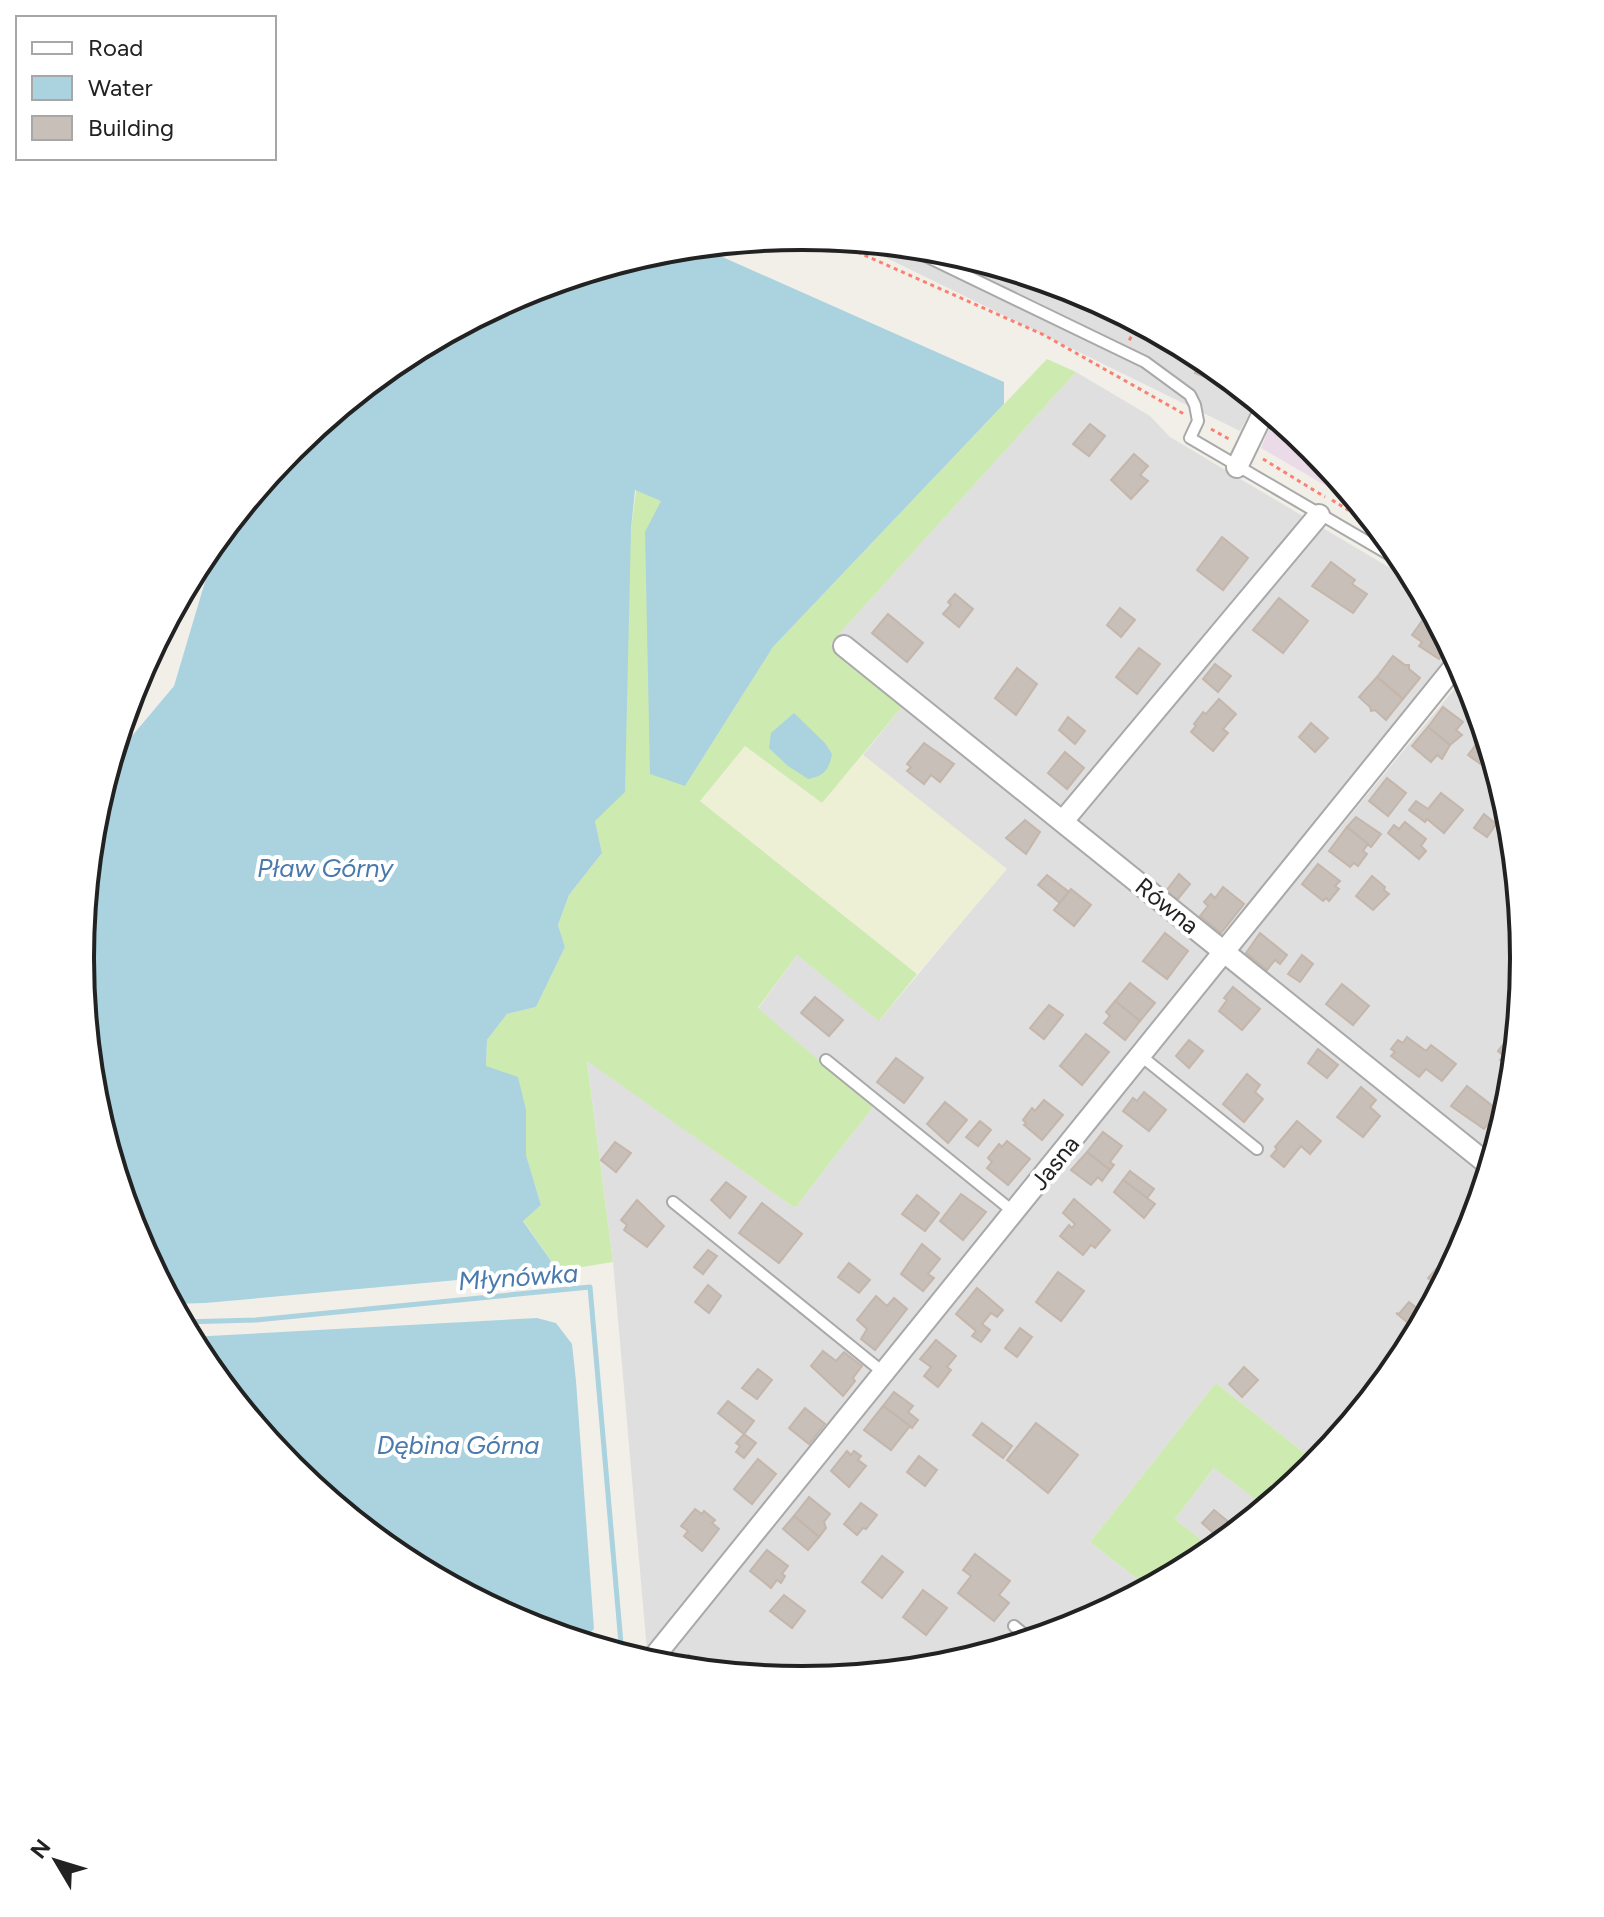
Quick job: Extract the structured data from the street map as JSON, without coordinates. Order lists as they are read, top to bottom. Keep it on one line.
{"streets":{"street":["Równa","Jasna"]},"crossings":[["Równa","Jasna"]],"water":["Pław Górny","Młynówka","Dębina Górna"],"legend":["Road","Water","Building"],"north":"top left"}
